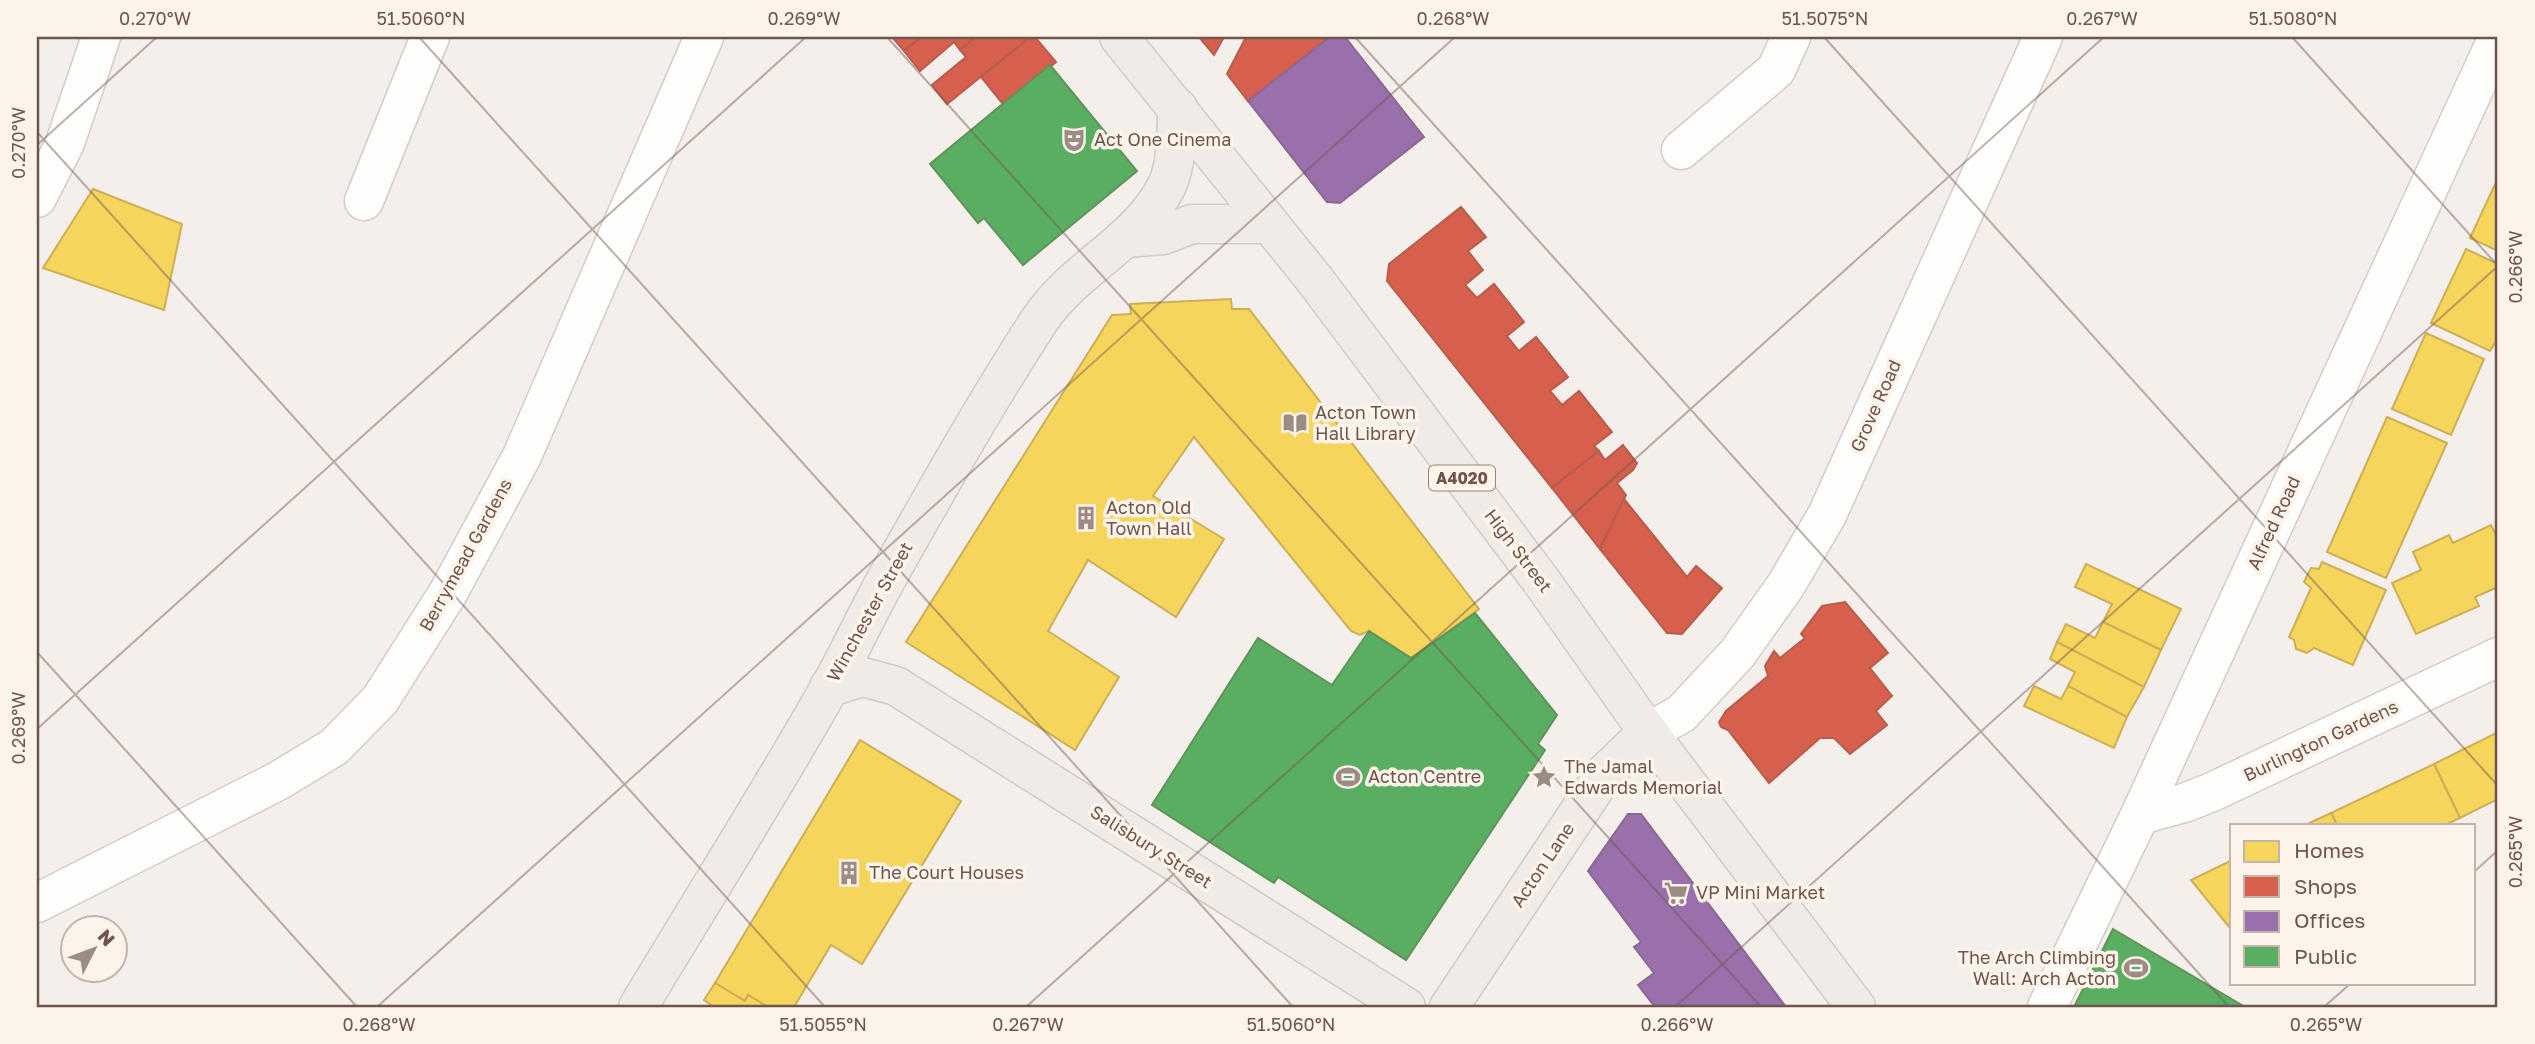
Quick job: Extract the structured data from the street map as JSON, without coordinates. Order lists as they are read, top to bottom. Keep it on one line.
{"streets":{"main road":["A4020","High Street","Winchester Street","Salisbury Street","Acton Lane"],"street":["Grove Road","Alfred Road","Berrymead Gardens","Burlington Gardens"]},"crossings":[["Grove Road","High Street"],["Grove Road","Acton Lane"],["Alfred Road","Burlington Gardens"],["High Street","Winchester Street"],["High Street","Acton Lane"],["Winchester Street","Salisbury Street"]],"places":{"theatre":["Act One Cinema"],"library":["Acton Town Hall Library"],"building":["Acton Old Town Hall","The Court Houses"],"sports":["Acton Centre","The Arch Climbing Wall: Arch Acton"],"place":["The Jamal Edwards Memorial"],"supermarket":["VP Mini Market"]},"legend":["Homes","Shops","Offices","Public"],"north":"top right","coordinates":["0.270°W","51.5060°N","0.269°W","0.268°W","51.5075°N","0.267°W","51.5080°N","0.266°W","0.265°W","51.5055°N"]}
